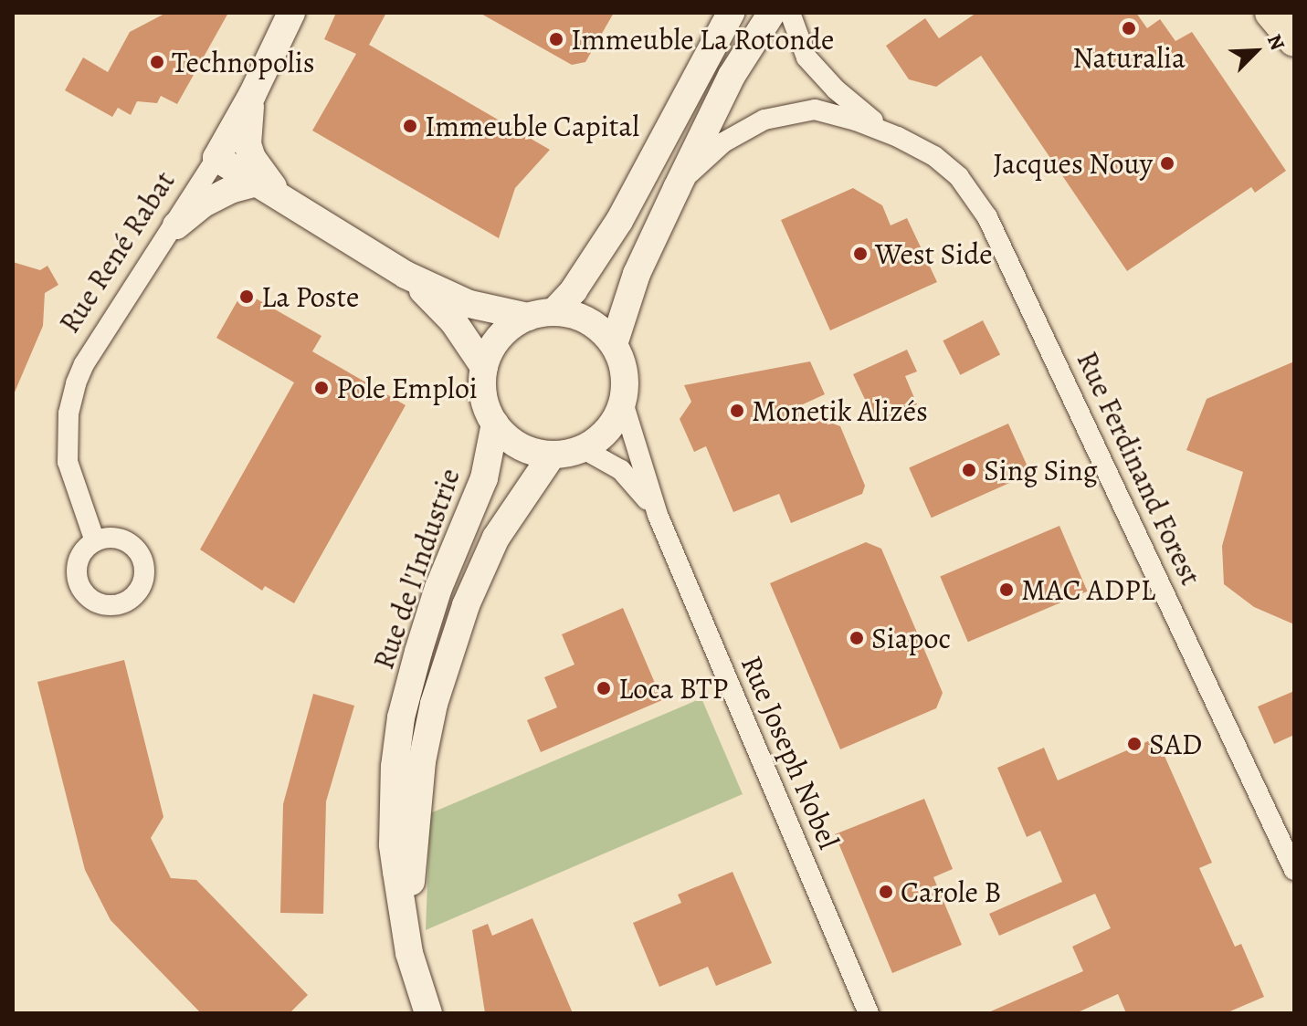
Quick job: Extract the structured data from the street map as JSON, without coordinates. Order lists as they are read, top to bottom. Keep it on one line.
{"streets":{"main road":["Rue René Rabat","Rue de l'Industrie"],"street":["Rue Ferdinand Forest","Rue Joseph Nobel"]},"crossings":[["Rue de l'Industrie","Rue Joseph Nobel"]],"places":["Naturalia","Immeuble La Rotonde","Technopolis","Immeuble Capital","Jacques Nouy","West Side","La Poste","Pole Emploi","Monetik Alizés","Sing Sing","MAC ADPL","Siapoc","Loca BTP","SAD","Carole B"],"north":"top right"}
